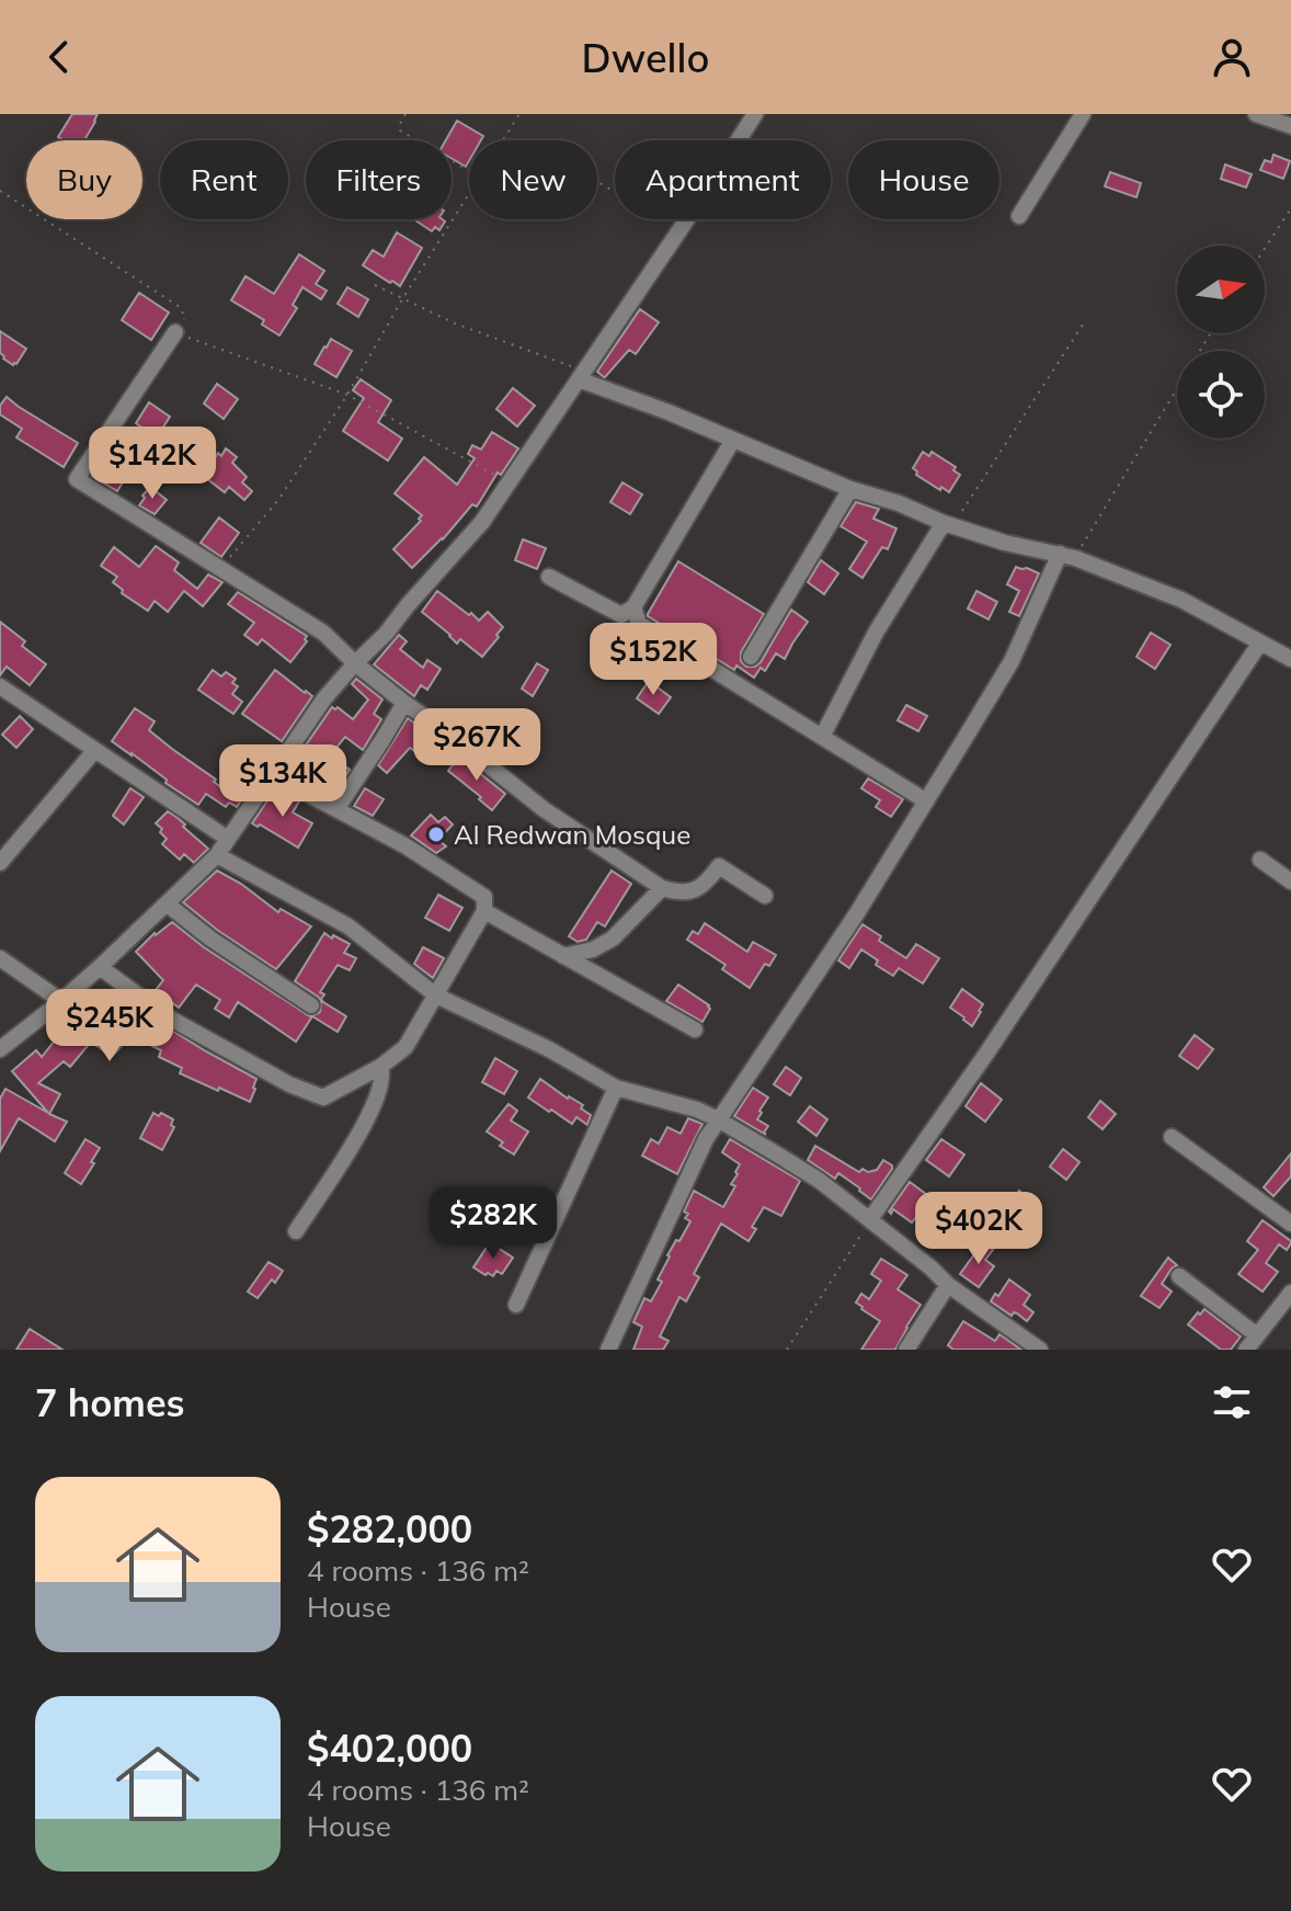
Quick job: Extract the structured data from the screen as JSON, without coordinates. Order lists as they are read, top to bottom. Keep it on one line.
{"places":["Al Redwan Mosque"],"north":"right","page":{"header":"Dwello","chip":["Buy","Rent","Filters","New","Apartment","House"],"price":["$142K","$152K","$267K","$134K","$245K","$282K","$402K"],"heading":"7 homes","list":[{"name":"$282,000","note":"4 rooms · 136 m² · House"},{"name":"$402,000","note":"4 rooms · 136 m² · House"}]}}
